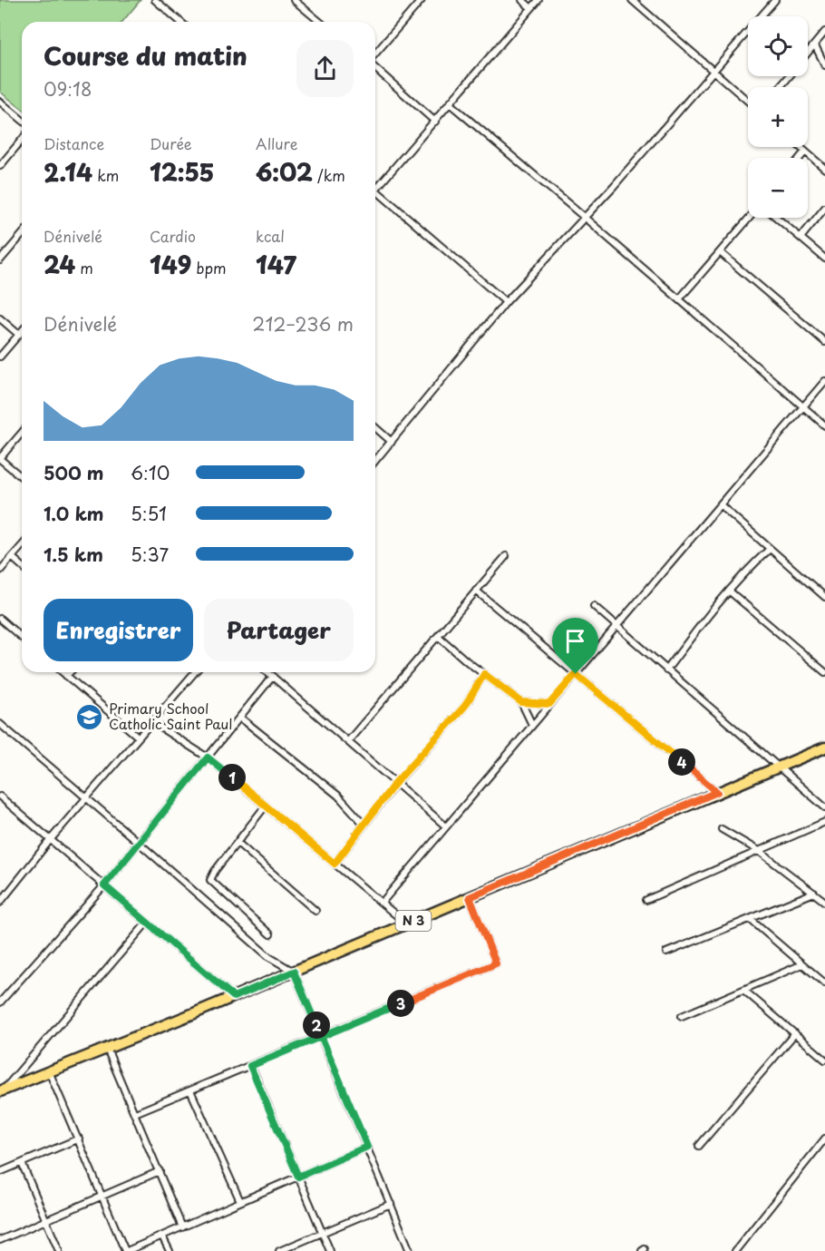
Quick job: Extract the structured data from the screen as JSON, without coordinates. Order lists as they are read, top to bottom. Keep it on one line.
{"streets":{"main road":["N 3"]},"places":{"school or university":["Primary School Catholic Saint Paul"]},"page":{"map_buttons":["+","−"],"heading":["Course du matin","09:18"],"stats":[["Distance","2.14 km"],["Durée","12:55"],["Allure","6:02 /km"],["Dénivelé","24 m"],["Cardio","149 bpm"],["kcal","147"]],"chart":["Dénivelé","212–236 m"],"list":[{"name":"500 m","note":"6:10"},{"name":"1.0 km","note":"5:51"},{"name":"1.5 km","note":"5:37"}],"buttons":["Enregistrer","Partager"],"pins":["4","1","3","2"]}}
